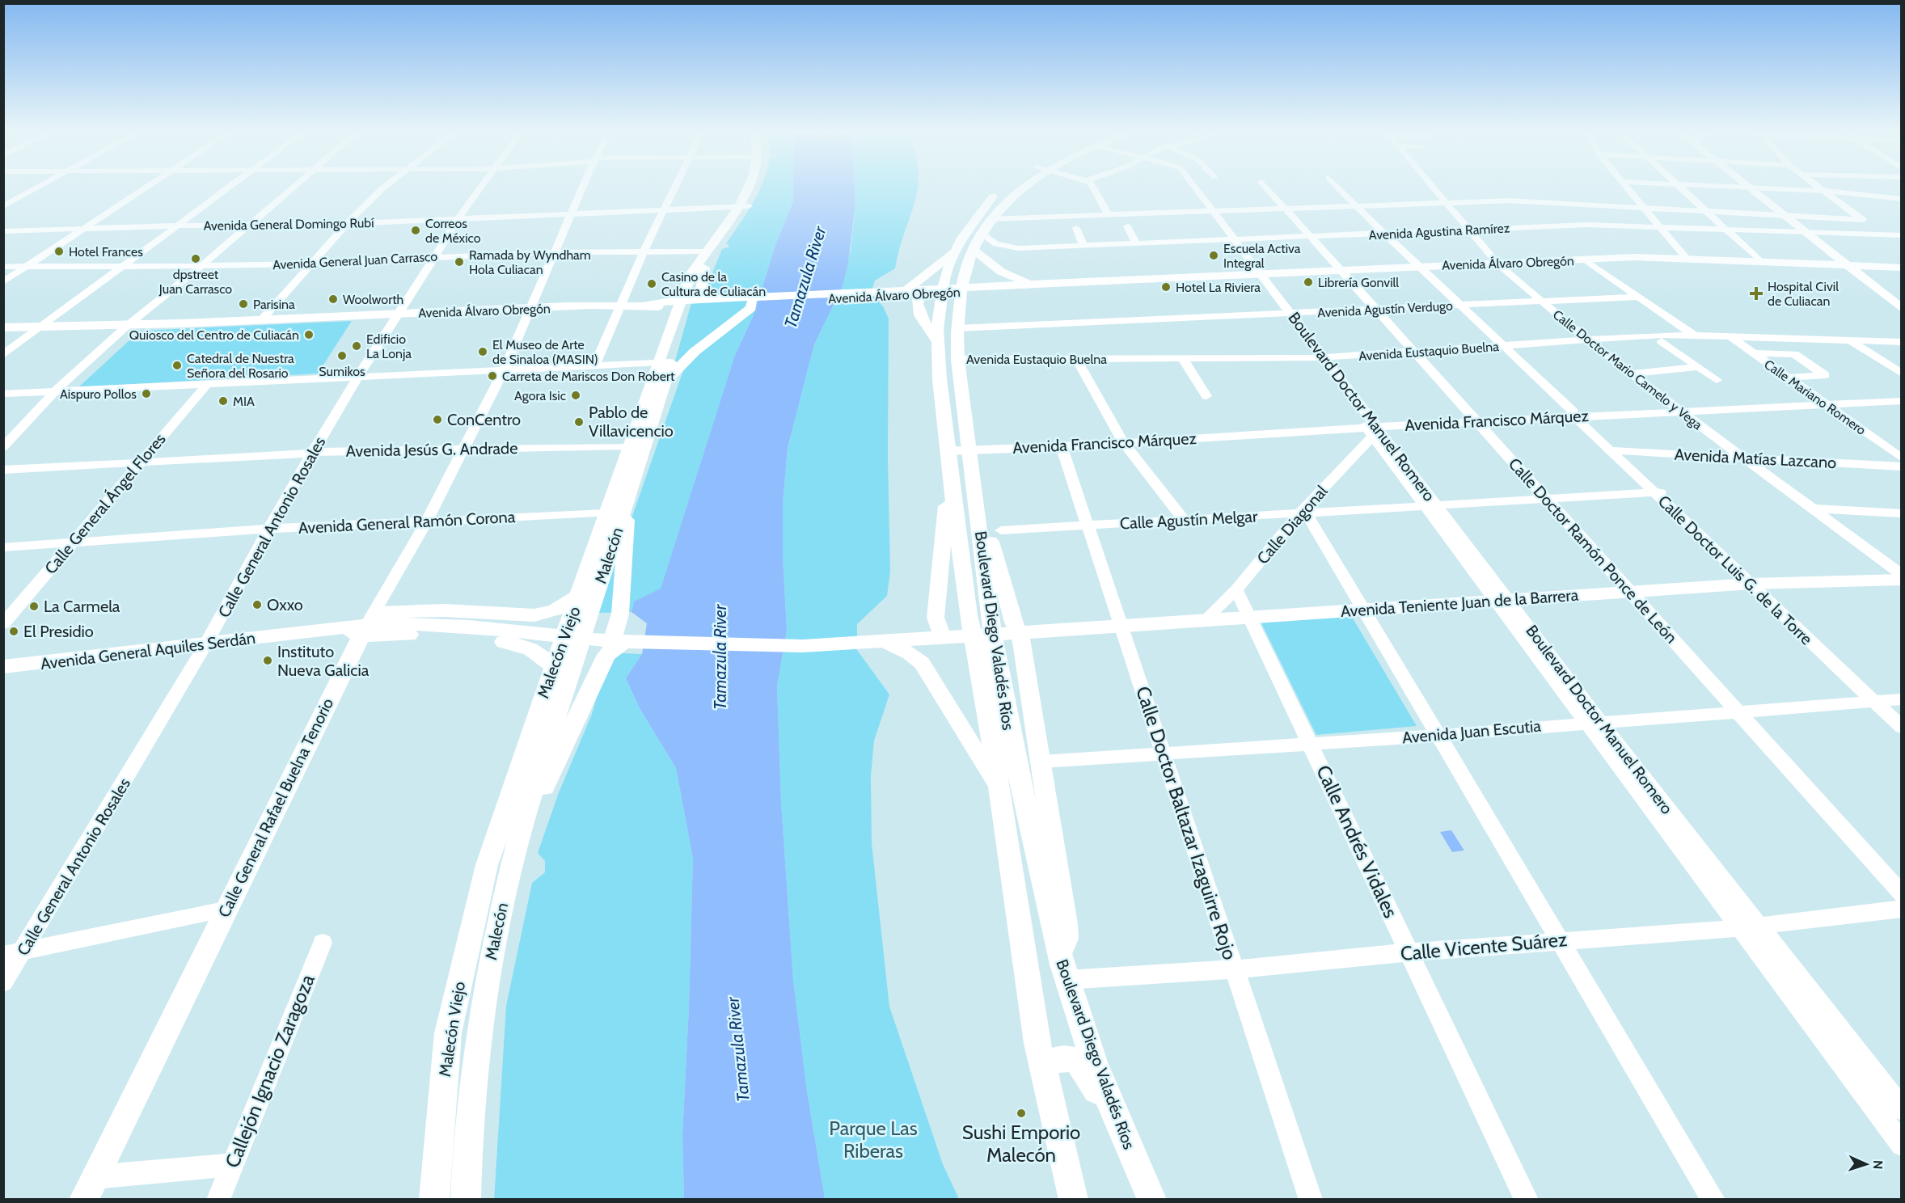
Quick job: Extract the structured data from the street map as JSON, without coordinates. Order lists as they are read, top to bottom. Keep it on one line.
{"streets":{"main road":["Avenida Álvaro Obregón","Malecón","Avenida Teniente Juan de la Barrera","Boulevard Diego Valadés Ríos","Avenida General Aquiles Serdán","Malecón Viejo","Calle General Rafael Buelna Tenorio"],"street":["Avenida General Domingo Rubí","Avenida Agustina Ramírez","Avenida General Juan Carrasco","Avenida Agustín Verdugo","Avenida Eustaquio Buelna","Calle Doctor Mario Camelo y Vega","Calle Mariano Romero","Boulevard Doctor Manuel Romero","Avenida Francisco Márquez","Avenida Jesús G. Andrade","Avenida Matías Lazcano","Calle General Ángel Flores","Calle Agustín Melgar","Avenida General Ramón Corona","Calle Diagonal","Calle General Antonio Rosales","Calle Doctor Ramón Ponce de León","Calle Doctor Luis G. de la Torre","Avenida Juan Escutia","Calle Doctor Baltazar Izaguirre Rojo","Calle Andrés Vidales","Calle Vicente Suárez","Callejón Ignacio Zaragoza"]},"crossings":[["Avenida General Domingo Rubí","Calle General Antonio Rosales"],["Avenida General Domingo Rubí","Malecón"],["Avenida General Domingo Rubí","Calle General Rafael Buelna Tenorio"],["Avenida Agustina Ramírez","Calle Doctor Mario Camelo y Vega"],["Avenida Agustina Ramírez","Boulevard Doctor Manuel Romero"],["Avenida Agustina Ramírez","Calle Doctor Ramón Ponce de León"],["Avenida Agustina Ramírez","Calle Doctor Luis G. de la Torre"],["Avenida Agustina Ramírez","Boulevard Diego Valadés Ríos"],["Avenida General Juan Carrasco","Calle General Antonio Rosales"],["Avenida General Juan Carrasco","Malecón"],["Avenida General Juan Carrasco","Calle General Rafael Buelna Tenorio"],["Avenida Álvaro Obregón","Calle Doctor Mario Camelo y Vega"],["Avenida Álvaro Obregón","Boulevard Doctor Manuel Romero"],["Avenida Álvaro Obregón","Calle General Antonio Rosales"],["Avenida Álvaro Obregón","Calle Doctor Ramón Ponce de León"],["Avenida Álvaro Obregón","Calle Doctor Luis G. de la Torre"],["Avenida Álvaro Obregón","Calle General Rafael Buelna Tenorio"],["Avenida Agustín Verdugo","Calle Doctor Mario Camelo y Vega"],["Avenida Agustín Verdugo","Boulevard Doctor Manuel Romero"],["Avenida Agustín Verdugo","Calle Doctor Ramón Ponce de León"],["Avenida Agustín Verdugo","Calle Doctor Luis G. de la Torre"],["Avenida Agustín Verdugo","Boulevard Diego Valadés Ríos"],["Avenida Eustaquio Buelna","Calle Doctor Mario Camelo y Vega"],["Avenida Eustaquio Buelna","Calle Mariano Romero"],["Avenida Eustaquio Buelna","Boulevard Doctor Manuel Romero"],["Avenida Eustaquio Buelna","Calle Doctor Ramón Ponce de León"],["Avenida Eustaquio Buelna","Calle Doctor Luis G. de la Torre"],["Avenida Eustaquio Buelna","Boulevard Diego Valadés Ríos"],["Calle Doctor Mario Camelo y Vega","Avenida Francisco Márquez"],["Calle Doctor Mario Camelo y Vega","Avenida Matías Lazcano"],["Calle Mariano Romero","Avenida Francisco Márquez"],["Boulevard Doctor Manuel Romero","Avenida Francisco Márquez"],["Boulevard Doctor Manuel Romero","Calle Agustín Melgar"],["Boulevard Doctor Manuel Romero","Calle Diagonal"],["Boulevard Doctor Manuel Romero","Avenida Teniente Juan de la Barrera"],["Boulevard Doctor Manuel Romero","Avenida Juan Escutia"],["Boulevard Doctor Manuel Romero","Calle Vicente Suárez"],["Avenida Francisco Márquez","Calle Diagonal"],["Avenida Francisco Márquez","Calle Doctor Ramón Ponce de León"],["Avenida Francisco Márquez","Calle Doctor Luis G. de la Torre"],["Avenida Francisco Márquez","Boulevard Diego Valadés Ríos"],["Avenida Francisco Márquez","Calle Doctor Baltazar Izaguirre Rojo"],["Avenida Jesús G. Andrade","Calle General Ángel Flores"],["Avenida Jesús G. Andrade","Calle General Antonio Rosales"],["Avenida Jesús G. Andrade","Malecón Viejo"],["Avenida Jesús G. Andrade","Calle General Rafael Buelna Tenorio"],["Avenida Matías Lazcano","Calle Doctor Luis G. de la Torre"],["Calle General Ángel Flores","Avenida General Ramón Corona"],["Calle Agustín Melgar","Calle Diagonal"],["Calle Agustín Melgar","Calle Doctor Ramón Ponce de León"],["Calle Agustín Melgar","Calle Doctor Luis G. de la Torre"],["Calle Agustín Melgar","Calle Doctor Baltazar Izaguirre Rojo"],["Avenida General Ramón Corona","Calle General Antonio Rosales"],["Avenida General Ramón Corona","Malecón Viejo"],["Avenida General Ramón Corona","Calle General Rafael Buelna Tenorio"],["Calle Diagonal","Avenida Teniente Juan de la Barrera"],["Calle Diagonal","Calle Andrés Vidales"],["Calle General Antonio Rosales","Avenida General Aquiles Serdán"],["Calle Doctor Ramón Ponce de León","Avenida Teniente Juan de la Barrera"],["Calle Doctor Ramón Ponce de León","Avenida Juan Escutia"],["Malecón","Malecón Viejo"],["Calle Doctor Luis G. de la Torre","Avenida Teniente Juan de la Barrera"],["Calle Doctor Luis G. de la Torre","Avenida Juan Escutia"],["Avenida Teniente Juan de la Barrera","Avenida General Aquiles Serdán"],["Avenida Teniente Juan de la Barrera","Calle Doctor Baltazar Izaguirre Rojo"],["Avenida Teniente Juan de la Barrera","Calle Andrés Vidales"],["Boulevard Diego Valadés Ríos","Calle Vicente Suárez"],["Avenida General Aquiles Serdán","Calle General Rafael Buelna Tenorio"],["Avenida Juan Escutia","Calle Doctor Baltazar Izaguirre Rojo"],["Avenida Juan Escutia","Calle Andrés Vidales"],["Calle Doctor Baltazar Izaguirre Rojo","Calle Vicente Suárez"],["Calle Andrés Vidales","Calle Vicente Suárez"]],"water":["Tamazula River"],"parks":["Parque Las Riberas"],"places":{"other":["Correos de México","Hotel Frances","Escuela Activa Integral","dpstreet Juan Carrasco","Ramada by Wyndham Hola Culiacan","Librería Gonvill","Casino de la Cultura de Culiacán","Hotel La Riviera","Woolworth","Parisina","Quiosco del Centro de Culiacán","Edificio La Lonja","El Museo de Arte de Sinaloa (MASIN)","Sumikos","Catedral de Nuestra Señora del Rosario","Carreta de Mariscos Don Robert","Aispuro Pollos","Agora Isic","MIA","ConCentro","Pablo de Villavicencio","Oxxo","La Carmela","El Presidio","Instituto Nueva Galicia","Sushi Emporio Malecón"],"health":["Hospital Civil de Culiacan"]},"north":"right"}
